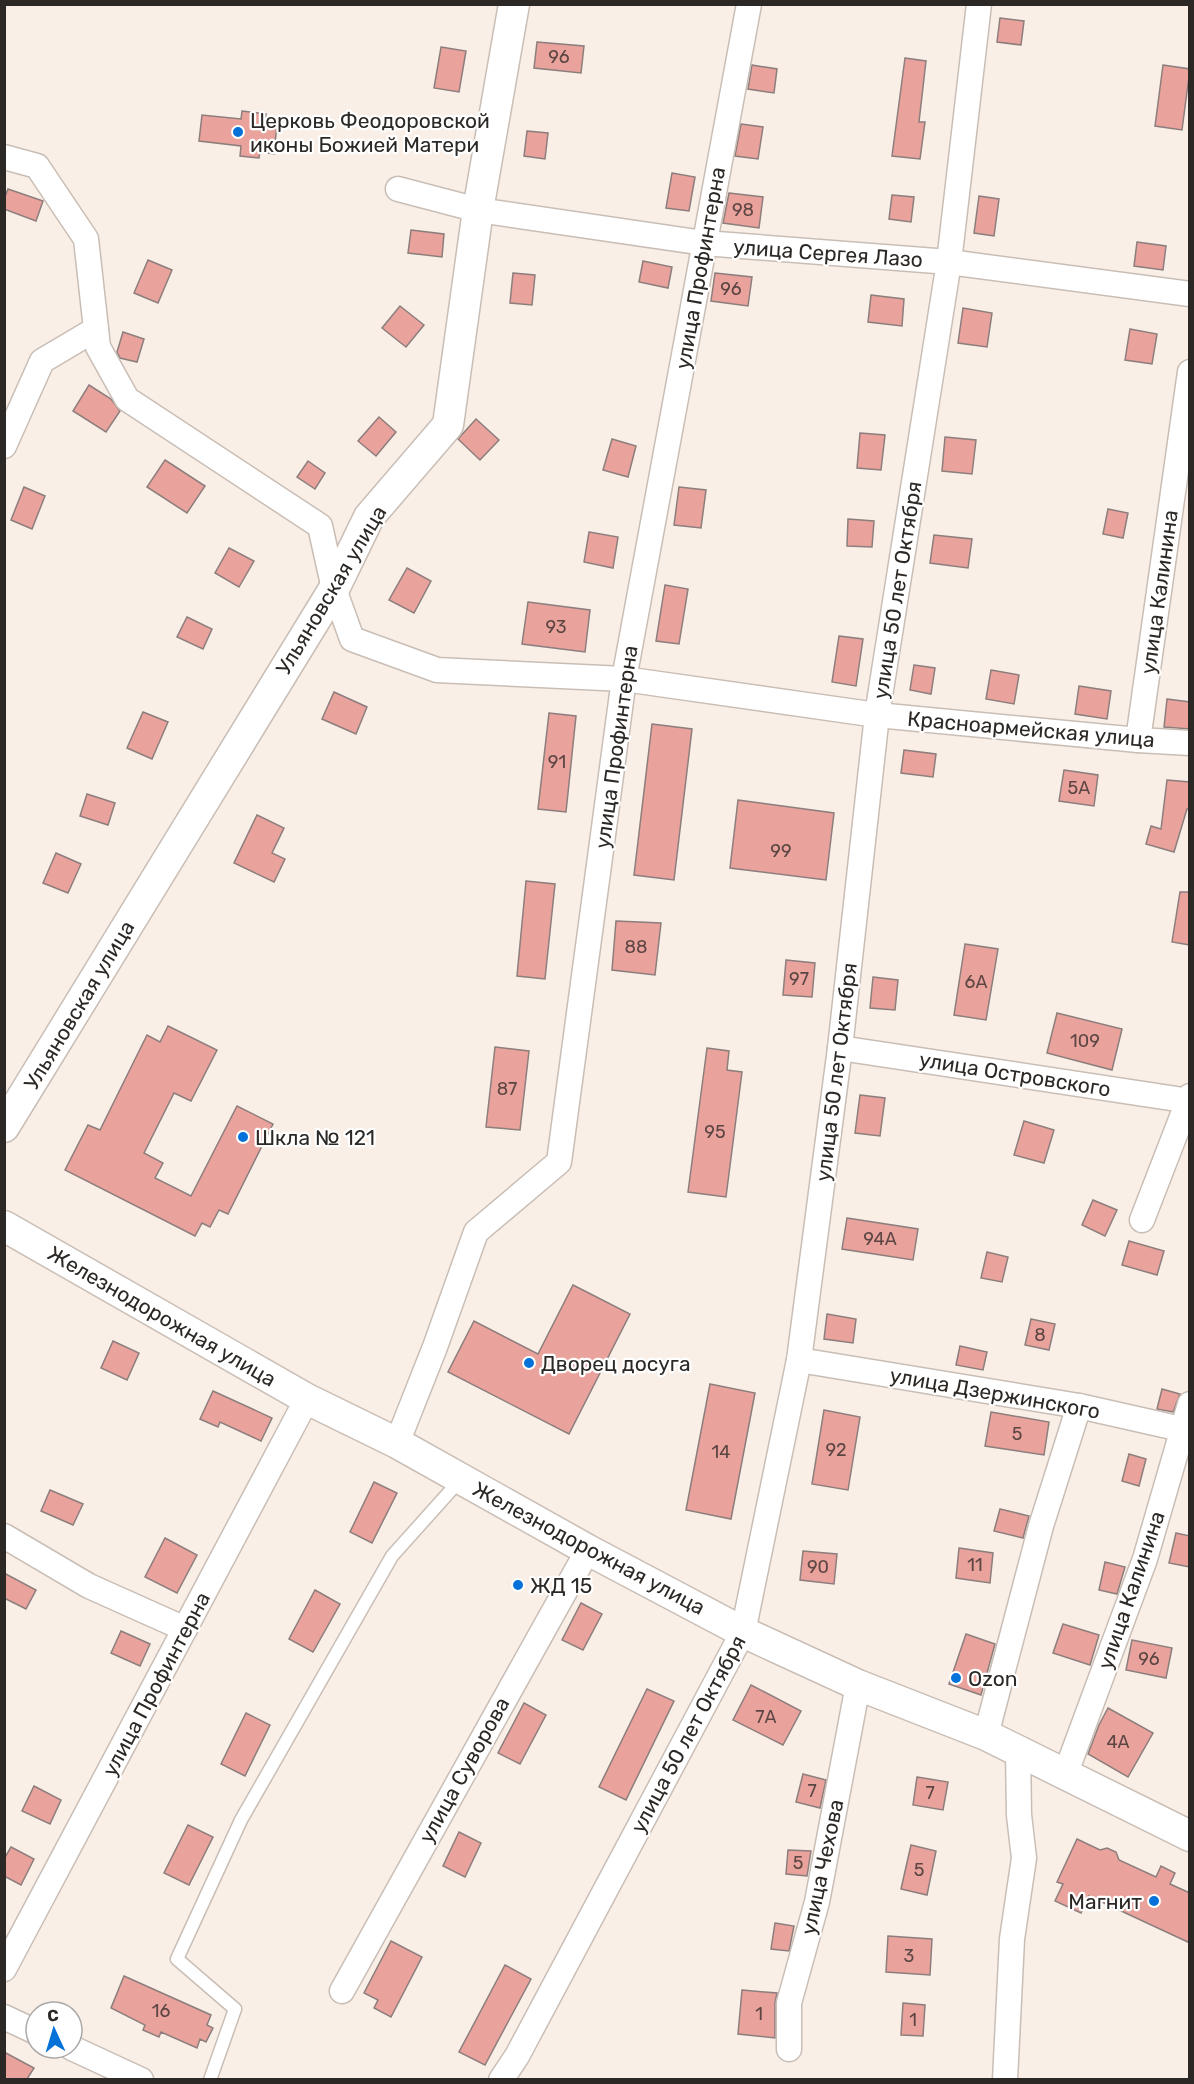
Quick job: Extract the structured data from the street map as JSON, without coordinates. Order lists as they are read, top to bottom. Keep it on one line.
{"streets":{"street":["улица Сергея Лазо","улица Профинтерна","Ульяновская улица","улица 50 лет Октября","улица Калинина","Красноармейская улица","улица Островского","Железнодорожная улица","улица Дзержинского","улица Суворова","улица Чехова"]},"crossings":[["улица Сергея Лазо","улица Профинтерна"],["улица Сергея Лазо","Ульяновская улица"],["улица Сергея Лазо","улица 50 лет Октября"],["улица Профинтерна","Красноармейская улица"],["улица Профинтерна","Железнодорожная улица"],["Ульяновская улица","Красноармейская улица"],["улица 50 лет Октября","Красноармейская улица"],["улица 50 лет Октября","улица Островского"],["улица 50 лет Октября","Железнодорожная улица"],["улица 50 лет Октября","улица Дзержинского"],["улица Калинина","Красноармейская улица"],["улица Калинина","Железнодорожная улица"],["улица Калинина","улица Дзержинского"],["Железнодорожная улица","улица Суворова"],["Железнодорожная улица","улица Чехова"]],"places":["Церковь Феодоровской иконы Божией Матери","Шкла № 121","Дворец досуга","ЖД 15","Ozon","Магнит"],"house_numbers":["96","98","96","93","91","5А","99","88","97","6А","109","87","95","94А","8","5","92","14","11","90","96","7А","4А","7","7","5","5","3","16","1","1"],"north":"top"}
